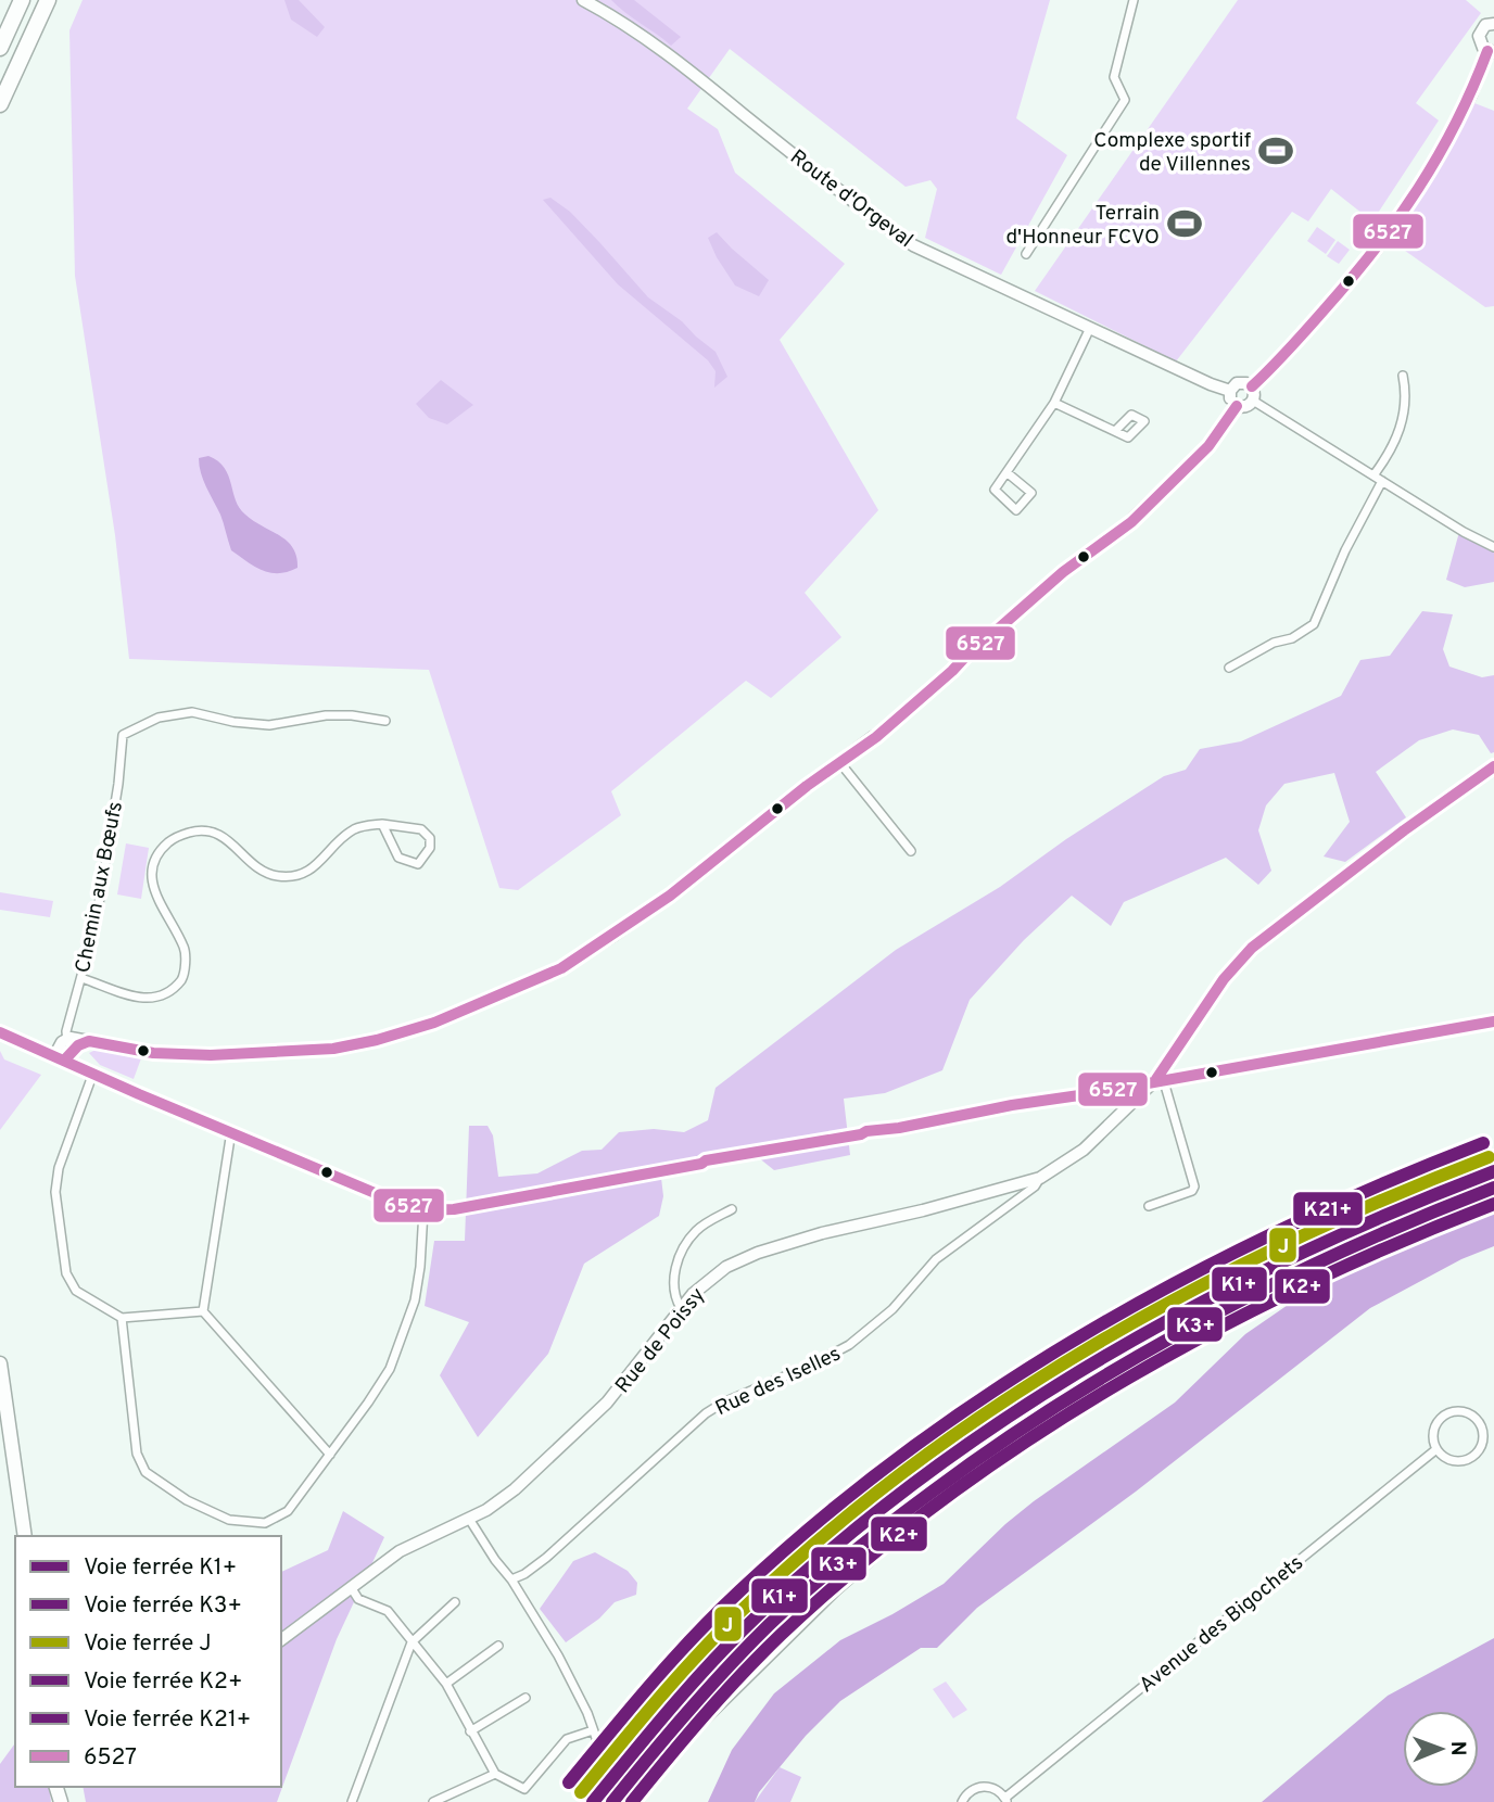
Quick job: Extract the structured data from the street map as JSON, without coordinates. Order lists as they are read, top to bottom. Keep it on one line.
{"streets":{"street":["Route d'Orgeval","Chemin aux Bœufs","Rue de Poissy","Rue des Iselles","Avenue des Bigochets"]},"crossings":[["Rue de Poissy","Rue des Iselles"]],"places":{"sports":["Complexe sportif de Villennes","Terrain d'Honneur FCVO"]},"lines":["transit line 6527","rail line K21+","rail line J","rail line K1+","rail line K3+","rail line K2+"],"legend":["Voie ferrée K1+","Voie ferrée K3+","Voie ferrée J","Voie ferrée K2+","Voie ferrée K21+","6527"],"north":"right"}
